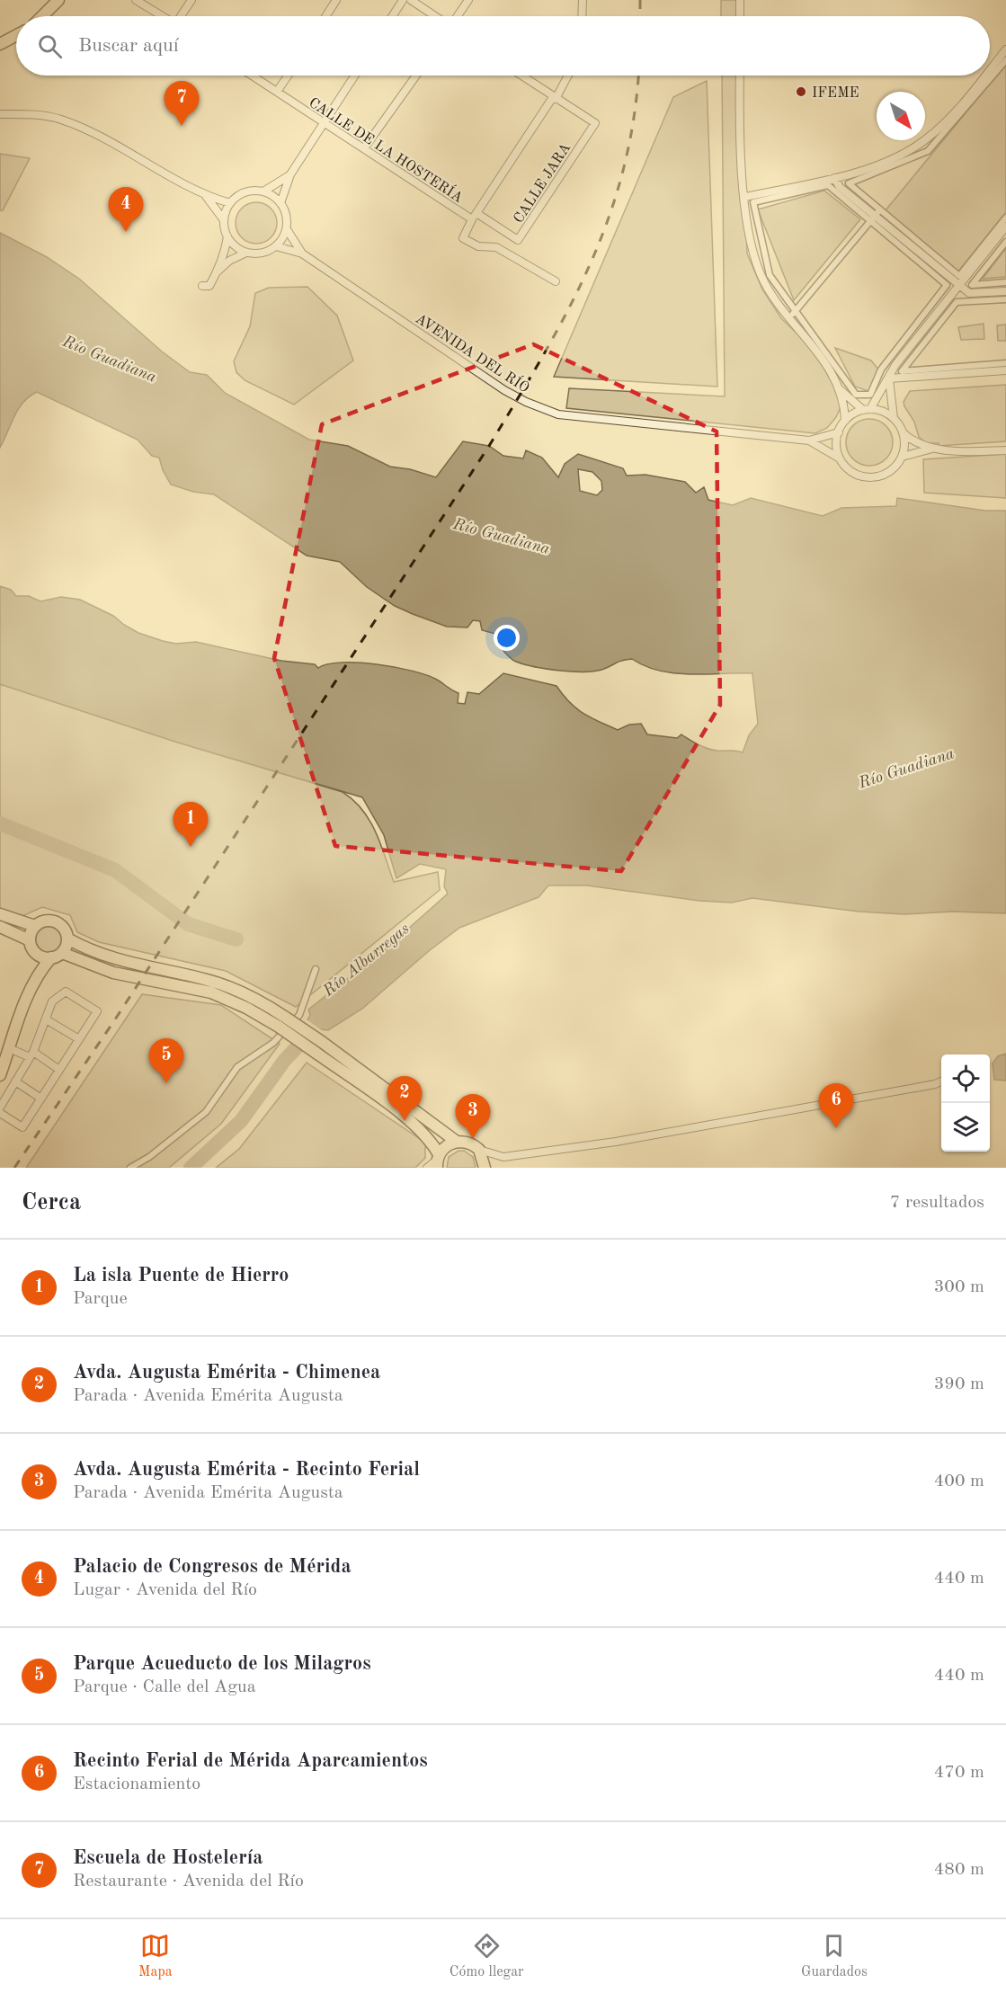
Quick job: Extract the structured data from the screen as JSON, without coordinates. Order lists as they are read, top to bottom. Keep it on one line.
{"streets":{"street":["CALLE DE LA HOSTERÍA","CALLE JARA","AVENIDA DEL RÍO"]},"crossings":[["CALLE DE LA HOSTERÍA","CALLE JARA"]],"water":["Río Guadiana","Río Albarregas"],"places":["IFEME"],"north":"bottom right","page":{"search":"Buscar aquí","pins":["7","4","1","5","2","6","3"],"heading":["Cerca","7 resultados"],"list":[{"mark":"1","name":"La isla Puente de Hierro","note":"Parque","value":"300 m"},{"mark":"2","name":"Avda. Augusta Emérita - Chimenea","note":"Parada · Avenida Emérita Augusta","value":"390 m"},{"mark":"3","name":"Avda. Augusta Emérita - Recinto Ferial","note":"Parada · Avenida Emérita Augusta","value":"400 m"},{"mark":"4","name":"Palacio de Congresos de Mérida","note":"Lugar · Avenida del Río","value":"440 m"},{"mark":"5","name":"Parque Acueducto de los Milagros","note":"Parque · Calle del Agua","value":"440 m"},{"mark":"6","name":"Recinto Ferial de Mérida Aparcamientos","note":"Estacionamiento","value":"470 m"},{"mark":"7","name":"Escuela de Hostelería","note":"Restaurante · Avenida del Río","value":"480 m"}],"nav":["Mapa","Cómo llegar","Guardados"]}}
